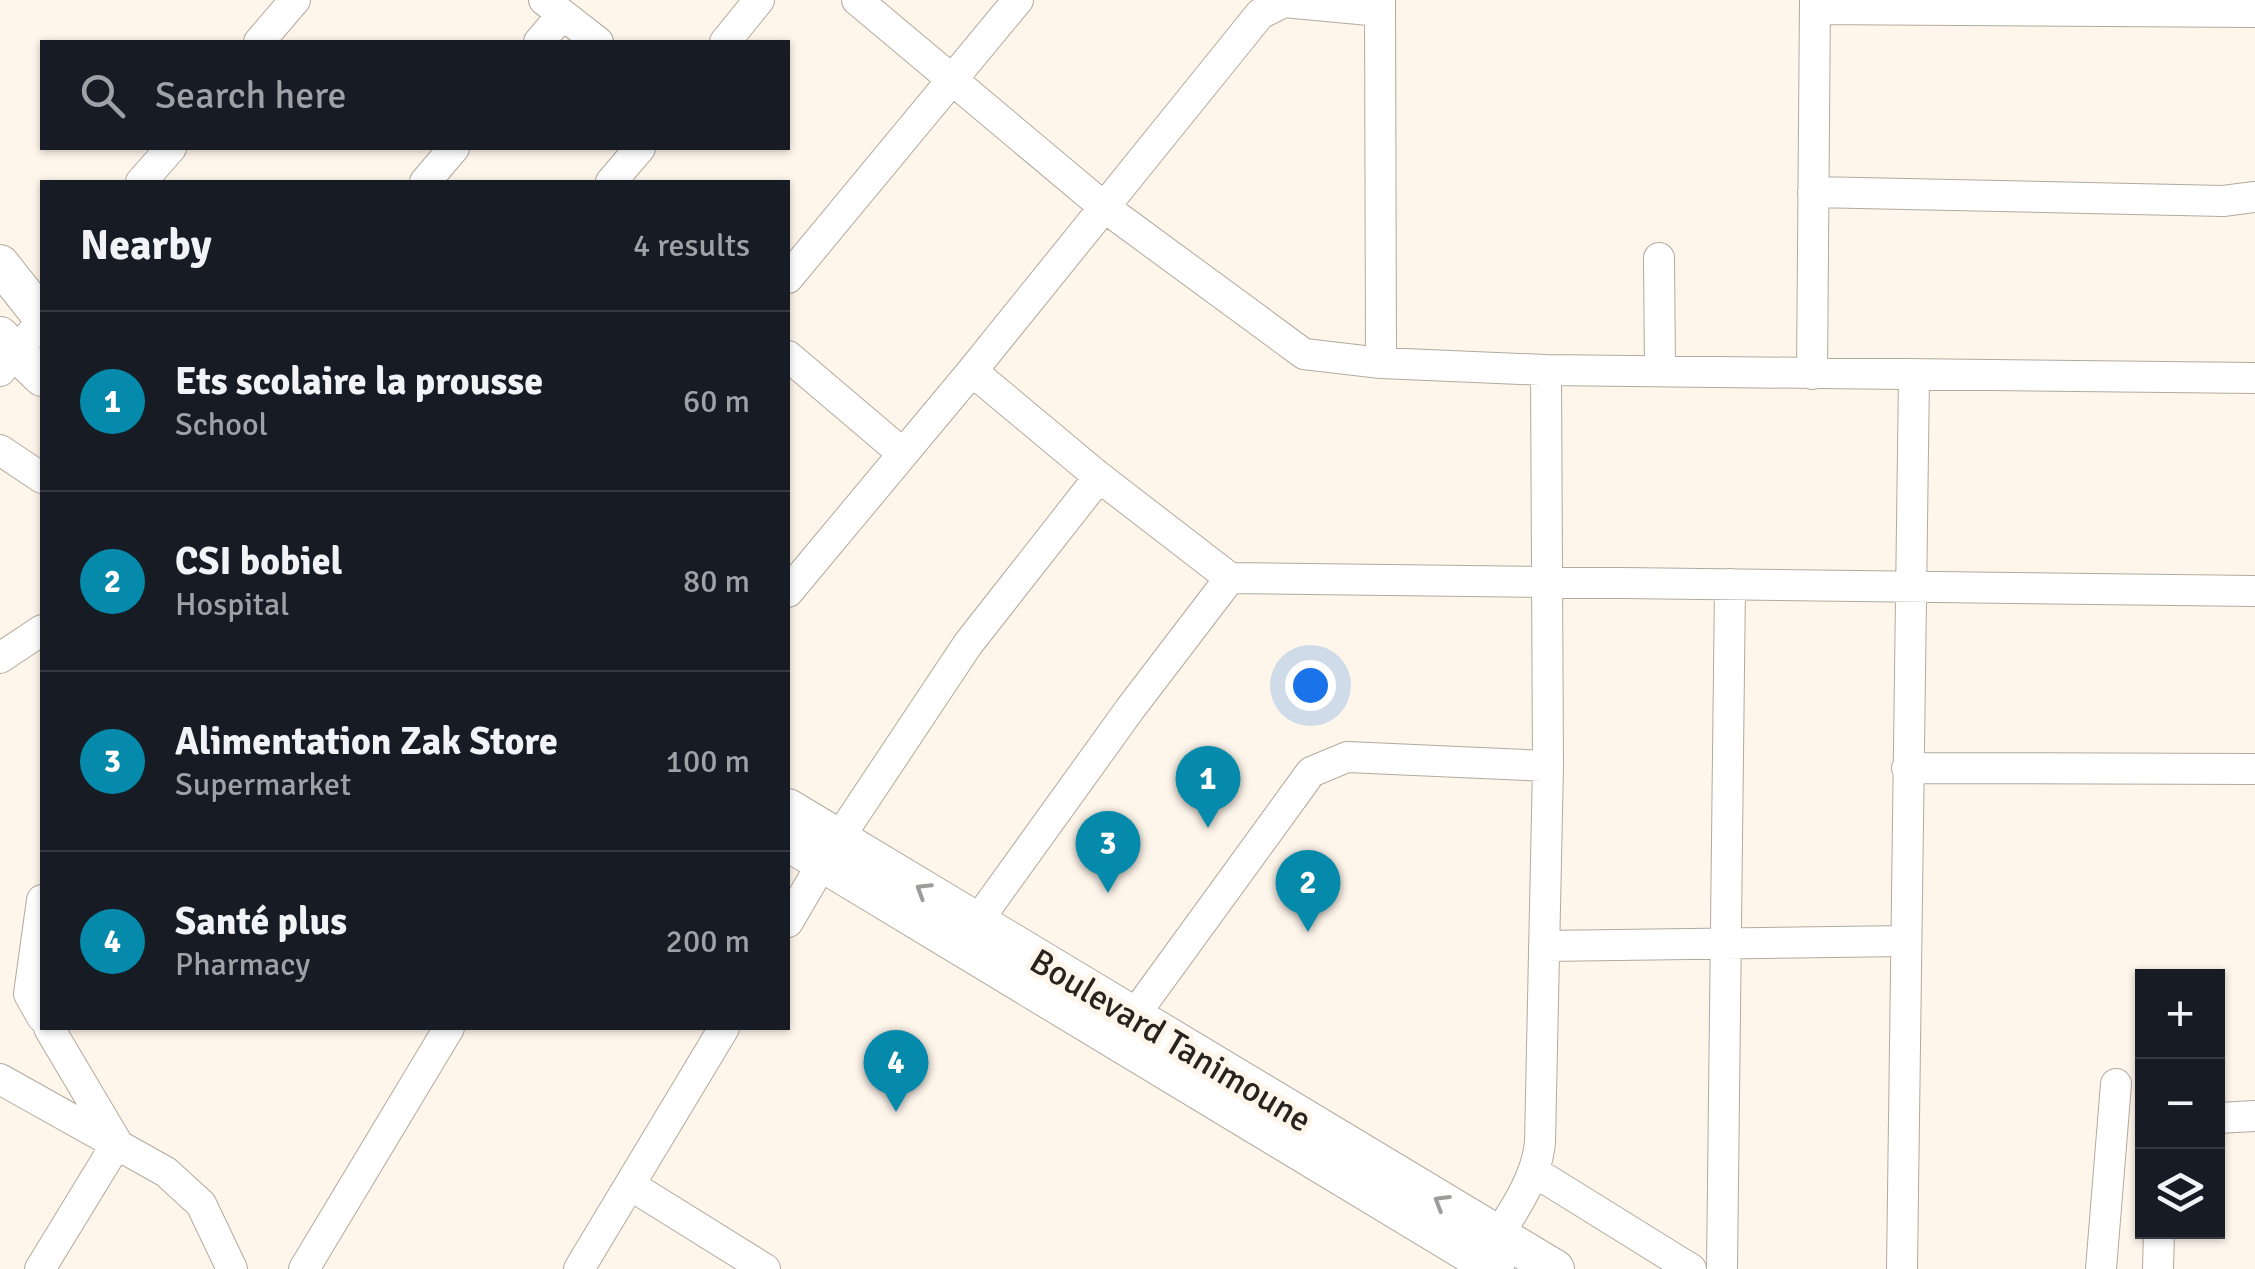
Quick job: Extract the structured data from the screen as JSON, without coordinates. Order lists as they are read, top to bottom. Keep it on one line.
{"streets":{"main road":["Boulevard Tanimoune"]},"page":{"search":"Search here","heading":["Nearby","4 results"],"list":[{"mark":"1","name":"Ets scolaire la prousse","note":"School","value":"60 m"},{"mark":"2","name":"CSI bobiel","note":"Hospital","value":"80 m"},{"mark":"3","name":"Alimentation Zak Store","note":"Supermarket","value":"100 m"},{"mark":"4","name":"Santé plus","note":"Pharmacy","value":"200 m"}],"pins":["1","3","2","4"],"map_buttons":["+","−"]}}
